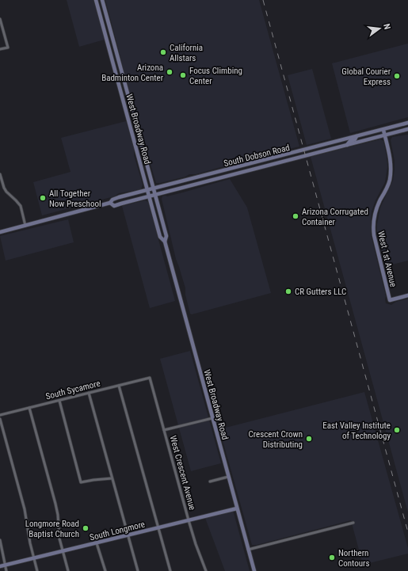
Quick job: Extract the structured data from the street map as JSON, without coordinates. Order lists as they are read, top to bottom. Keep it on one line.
{"streets":{"main road":["West Broadway Road","South Dobson Road","West 1st Avenue","South Longmore"],"street":["South Sycamore","West Crescent Avenue"]},"crossings":[["West Broadway Road","South Dobson Road"],["West Broadway Road","South Longmore"],["South Dobson Road","West 1st Avenue"],["South Sycamore","West Crescent Avenue"],["West Crescent Avenue","South Longmore"]],"places":["California Allstars","Arizona Badminton Center","Focus Climbing Center","Global Courier Express","All Together Now Preschool","Arizona Corrugated Container","CR Gutters LLC","East Valley Institute of Technology","Crescent Crown Distributing","Longmore Road Baptist Church","Northern Contours"],"north":"right"}
